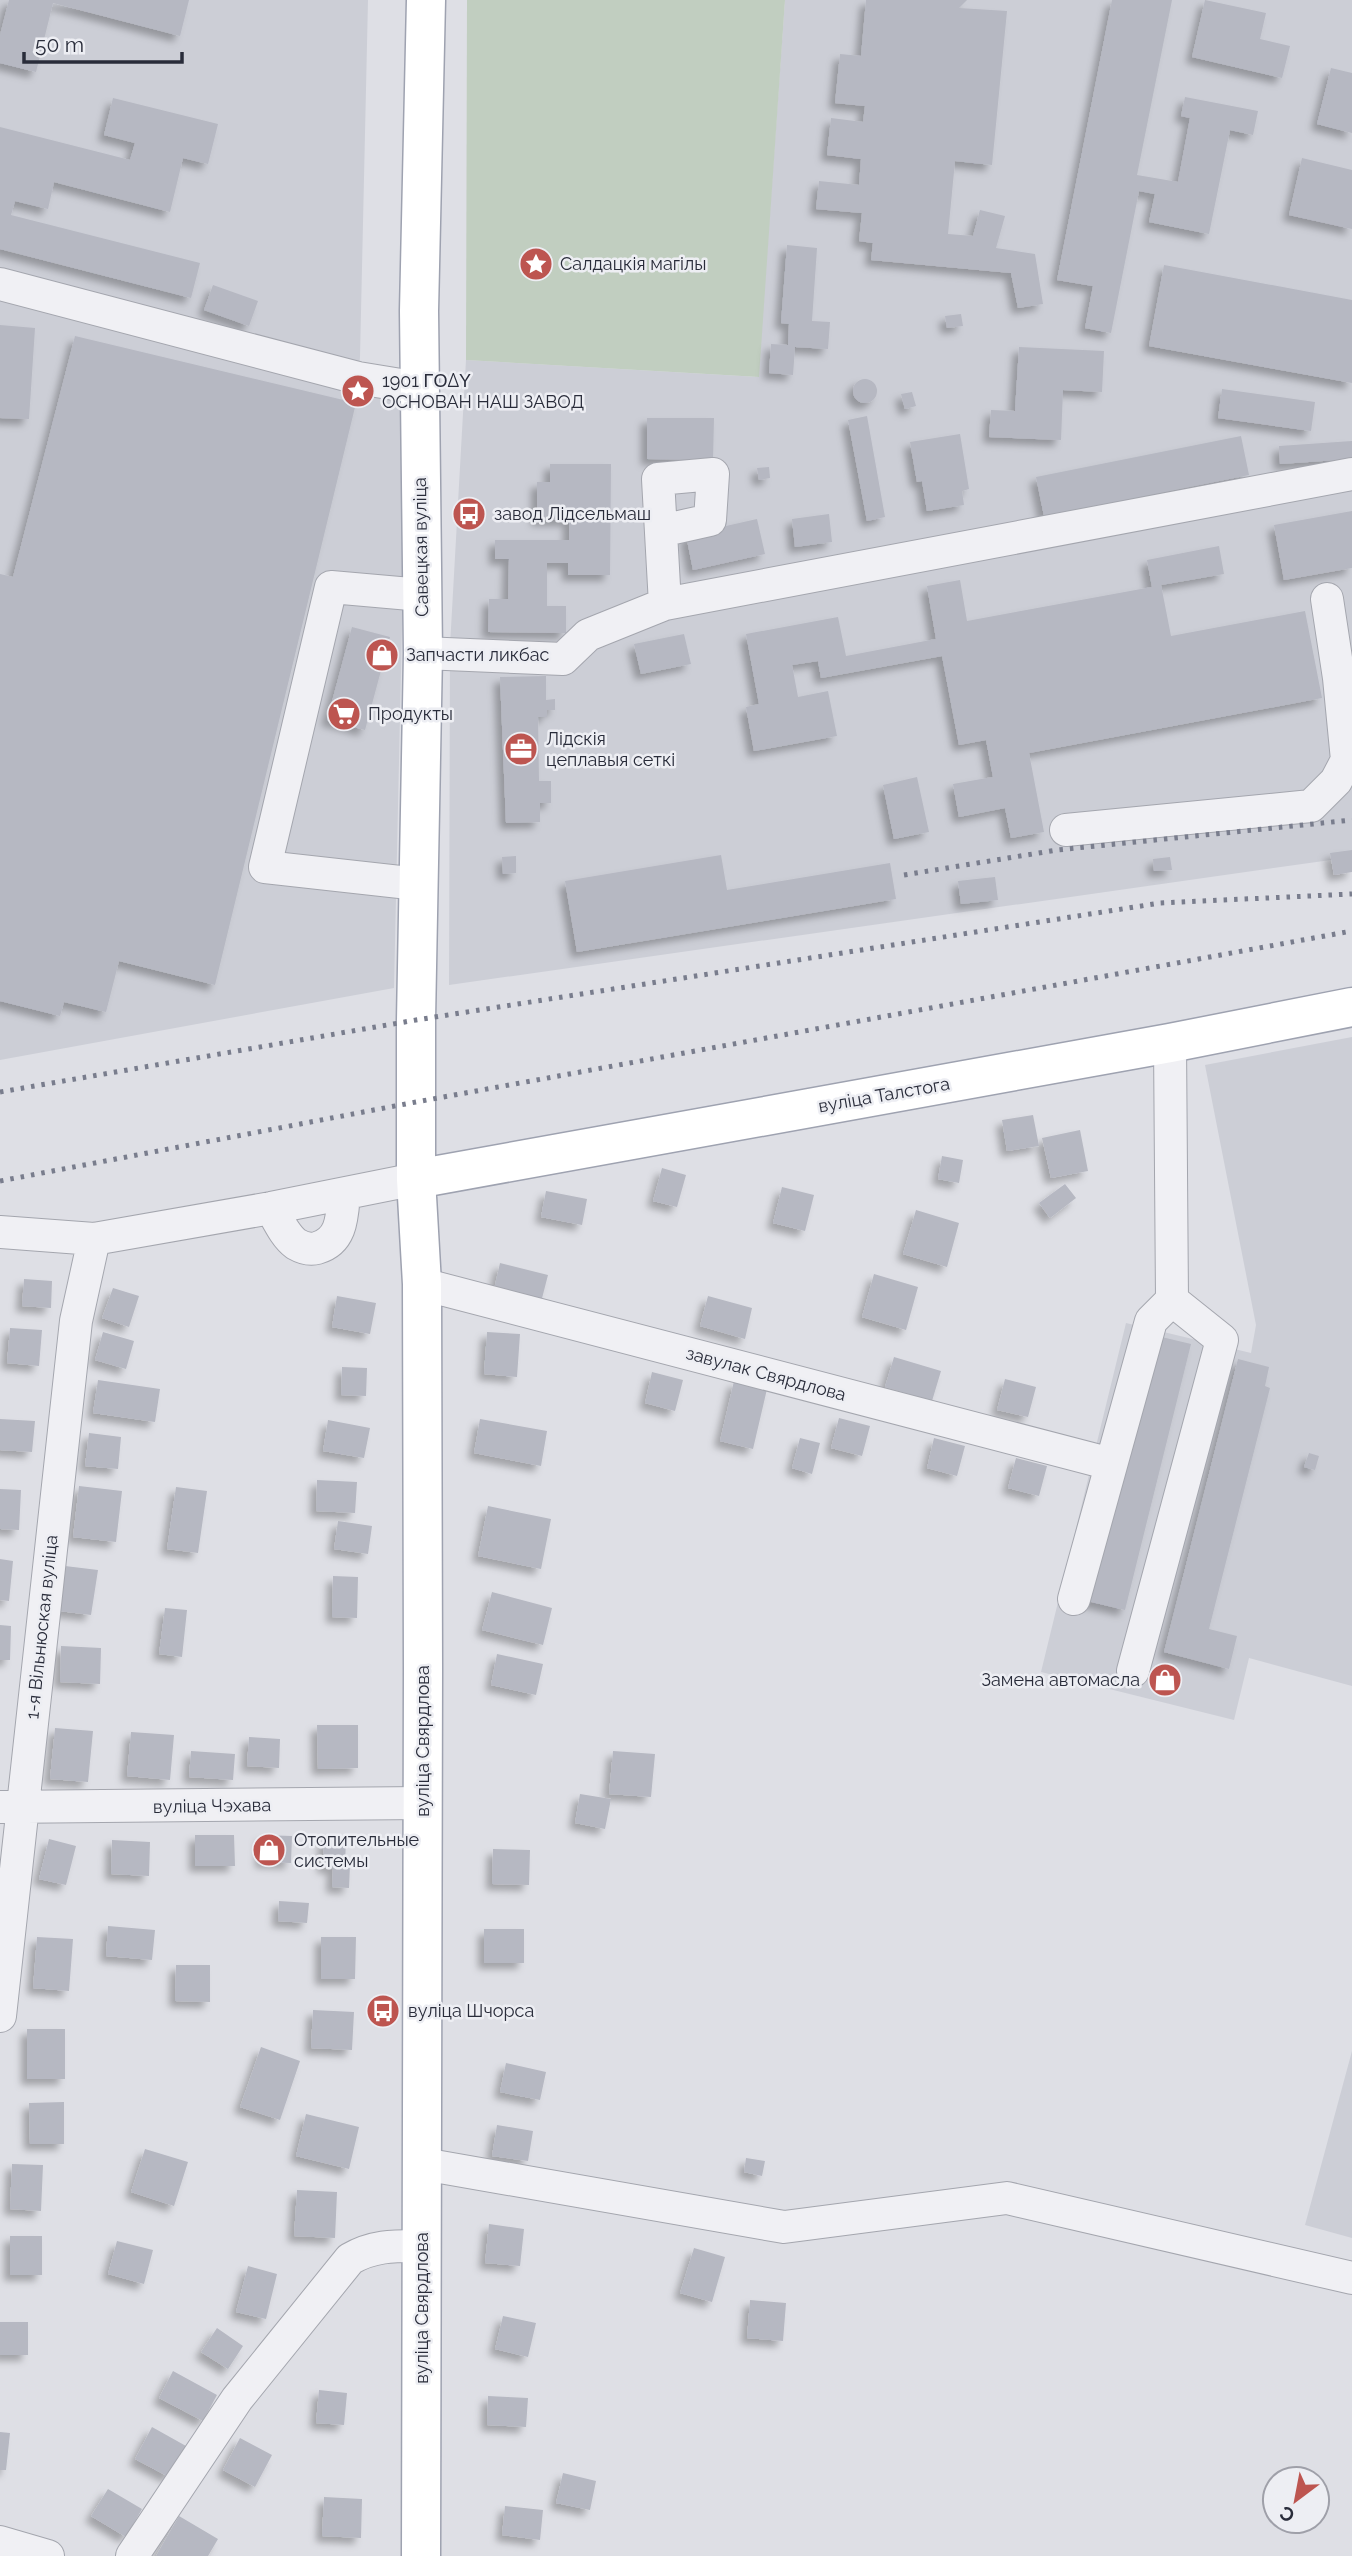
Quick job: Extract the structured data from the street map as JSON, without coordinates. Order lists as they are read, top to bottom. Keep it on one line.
{"streets":{"main road":["Савецкая вуліца","вуліца Талстога","вуліца Свярдлова"],"street":["завулак Свярдлова","1-я Вільнюская вуліца","вуліца Чэхава"]},"crossings":[["Савецкая вуліца","вуліца Талстога"],["Савецкая вуліца","вуліца Свярдлова"],["вуліца Талстога","вуліца Свярдлова"],["завулак Свярдлова","вуліца Свярдлова"],["1-я Вільнюская вуліца","вуліца Чэхава"],["вуліца Свярдлова","вуліца Чэхава"]],"places":{"place":["Салдацкія магілы","1901 ΓΟΔΥ ОСНОВАН НАШ ЗАВОД"],"bus stop":["завод Лідсельмаш","вуліца Шчорса"],"shop":["Запчасти ликбас","Замена автомасла","Отопительные системы"],"supermarket":["Продукты"],"office":["Лідскія цеплавыя сеткі"]},"scale_bar":"50 m","north":"bottom left"}
